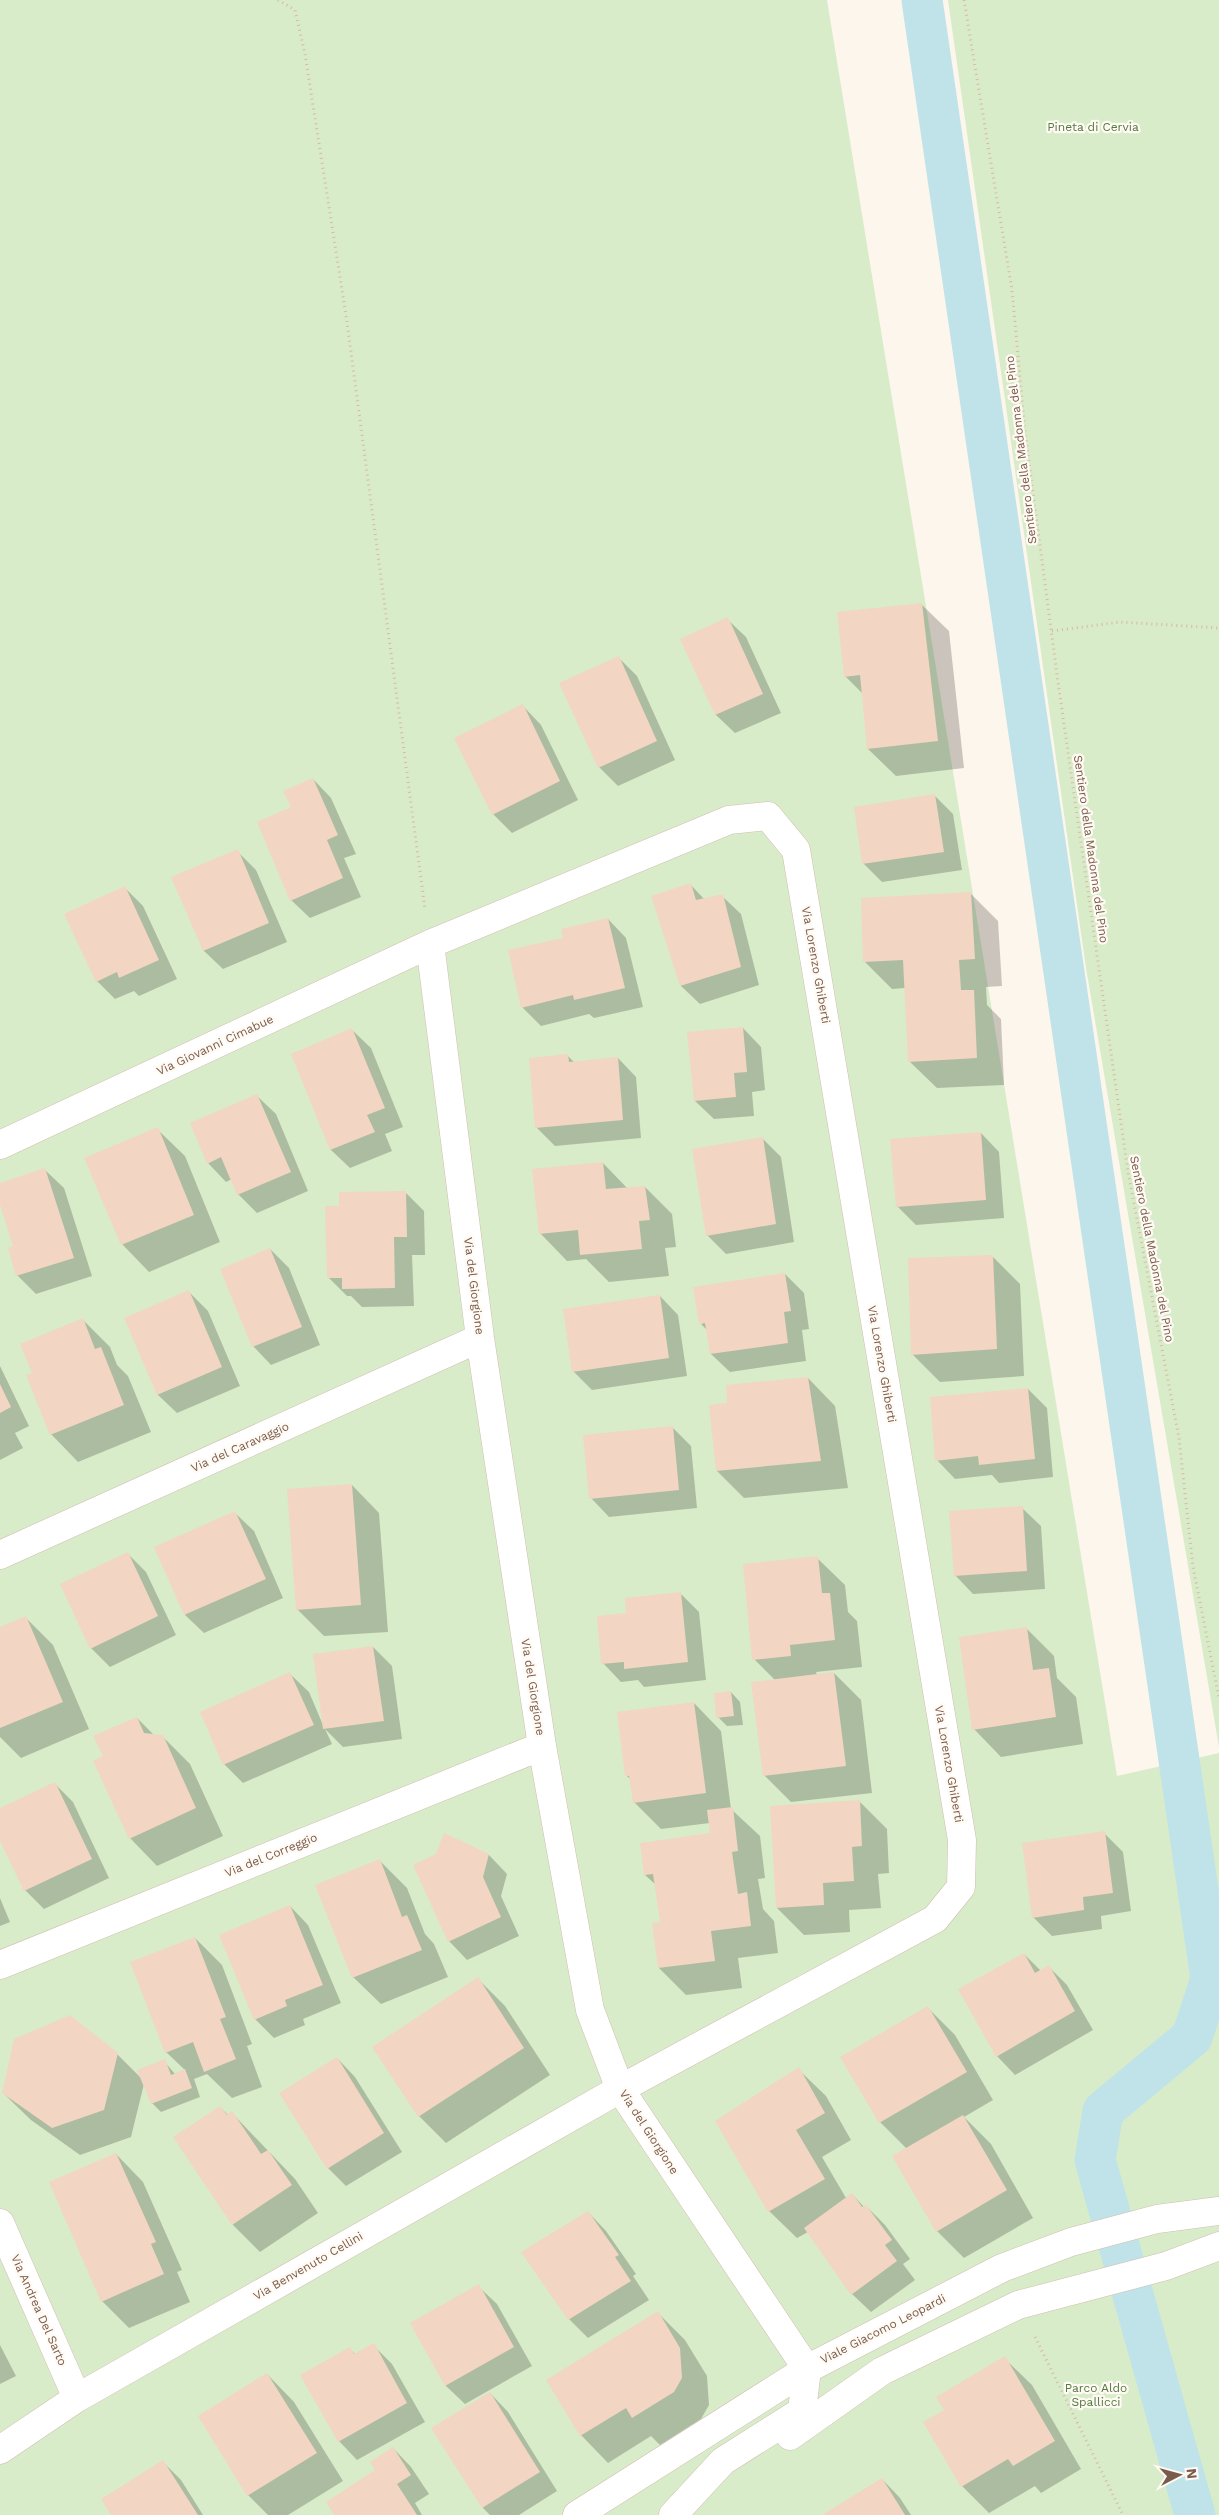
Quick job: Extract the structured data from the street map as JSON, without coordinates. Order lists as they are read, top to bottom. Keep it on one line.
{"streets":{"street":["Via Lorenzo Ghiberti","Via Giovanni Cimabue","Via del Giorgione","Via del Caravaggio","Via del Correggio","Via Benvenuto Cellini","Via Andrea Del Sarto","Viale Giacomo Leopardi"],"path":["Sentiero della Madonna del Pino"]},"crossings":[["Via Lorenzo Ghiberti","Via Giovanni Cimabue"],["Via Lorenzo Ghiberti","Via del Giorgione"],["Via Lorenzo Ghiberti","Via Benvenuto Cellini"],["Via Giovanni Cimabue","Via del Giorgione"],["Via del Giorgione","Via del Caravaggio"],["Via del Giorgione","Via del Correggio"],["Via del Giorgione","Via Benvenuto Cellini"],["Via del Giorgione","Viale Giacomo Leopardi"],["Via Benvenuto Cellini","Via Andrea Del Sarto"]],"parks":["Pineta di Cervia","Parco Aldo Spallicci"],"north":"right"}
